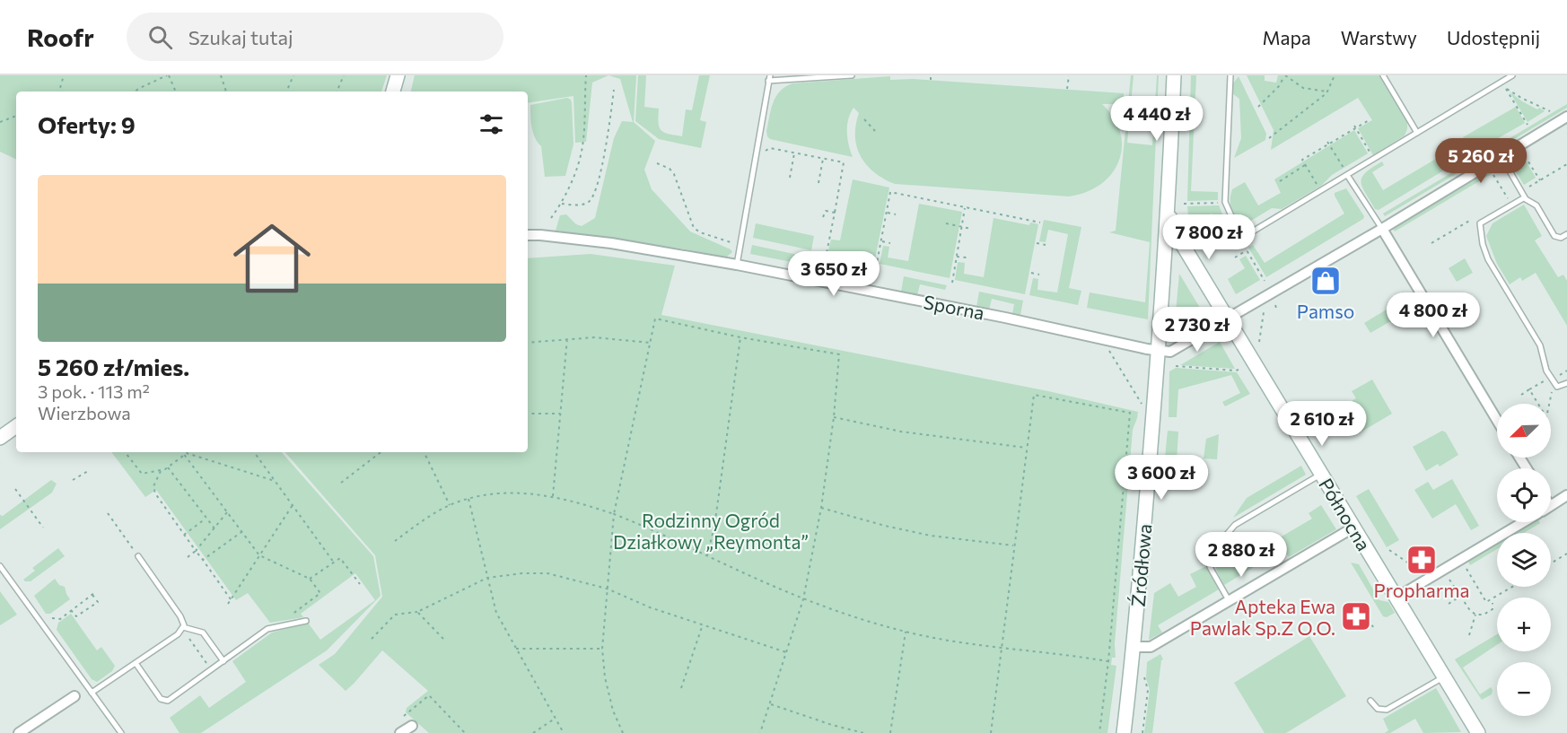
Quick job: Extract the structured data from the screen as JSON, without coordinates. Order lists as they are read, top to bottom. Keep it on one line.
{"streets":{"street":["Sporna","Północna","Źródłowa"]},"crossings":[["Sporna","Źródłowa"],["Północna","Źródłowa"]],"parks":["Rodzinny Ogród Działkowy „Reymonta”"],"places":{"shop":["Pamso"],"pharmacy":["Propharma","Apteka Ewa Pawlak Sp.Z O.O."]},"north":"bottom left","page":{"header":"Roofr","search":"Szukaj tutaj","nav":["Mapa","Warstwy","Udostępnij"],"heading":"Oferty: 9","price":["4 440 zł","5 260 zł","7 800 zł","3 650 zł","4 800 zł","2 730 zł","2 610 zł","3 600 zł","2 880 zł"],"list":[{"name":"5 260 zł/mies.","note":"3 pok. · 113 m² · Wierzbowa"}],"map_buttons":["+","−"]}}
